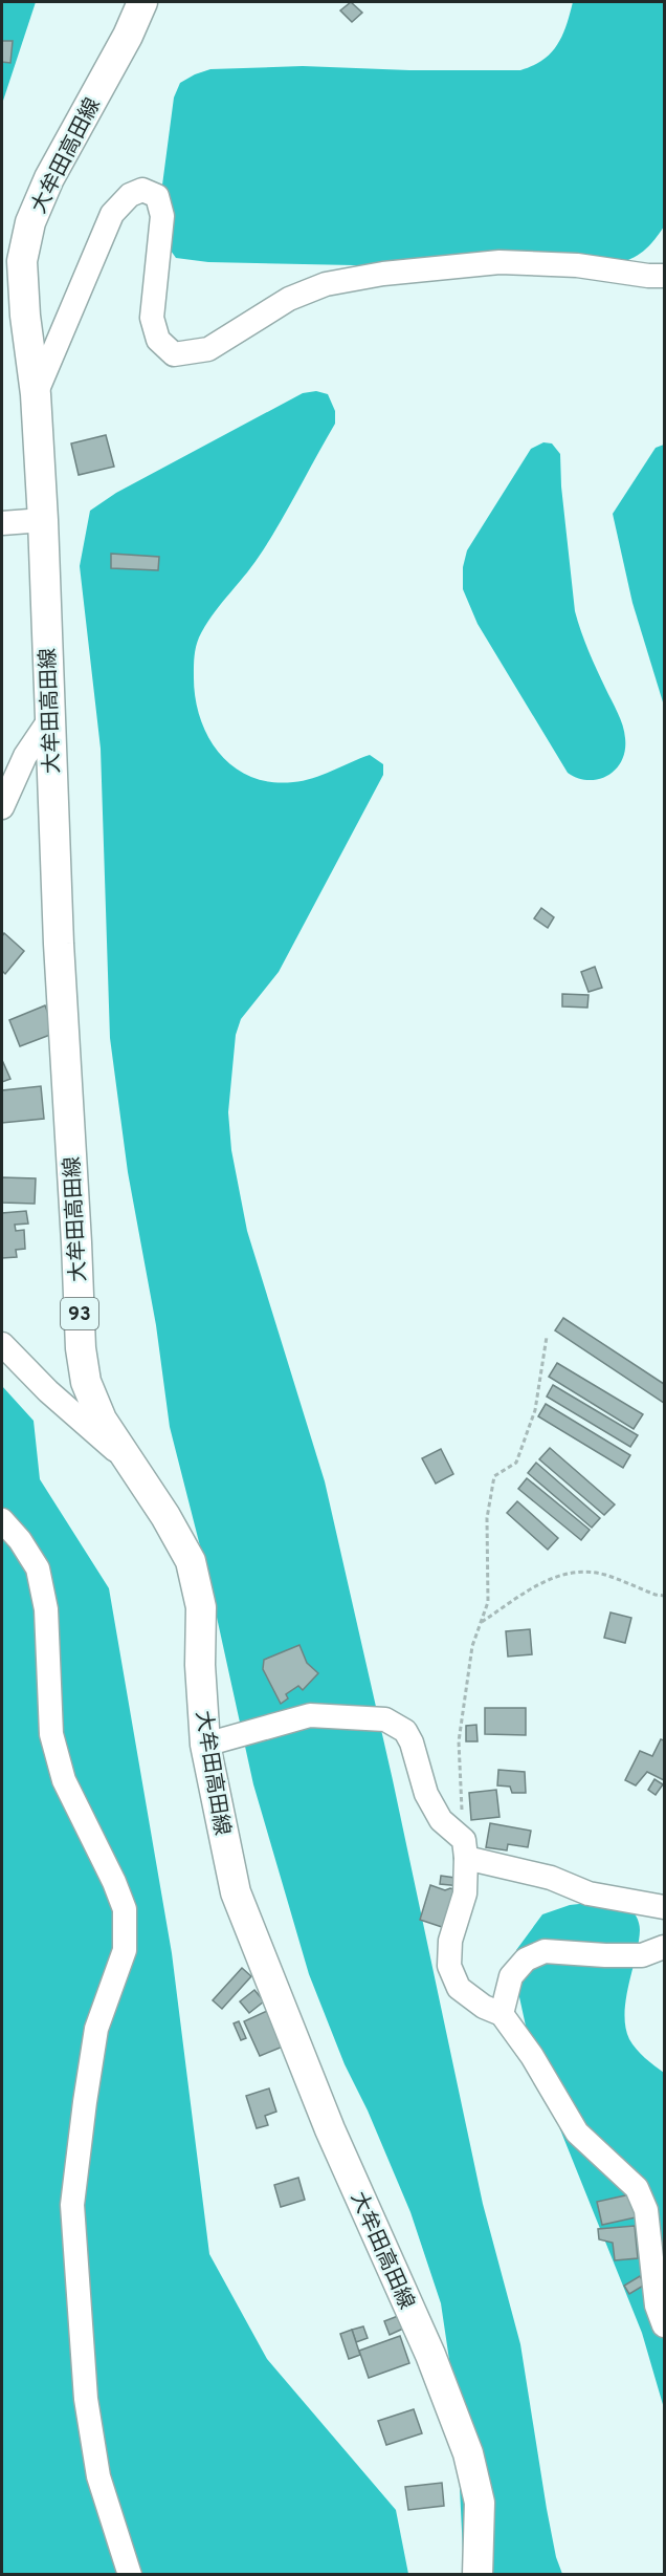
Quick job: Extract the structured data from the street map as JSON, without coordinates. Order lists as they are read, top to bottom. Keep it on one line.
{"streets":{"main road":["大牟田高田線","93"]}}
